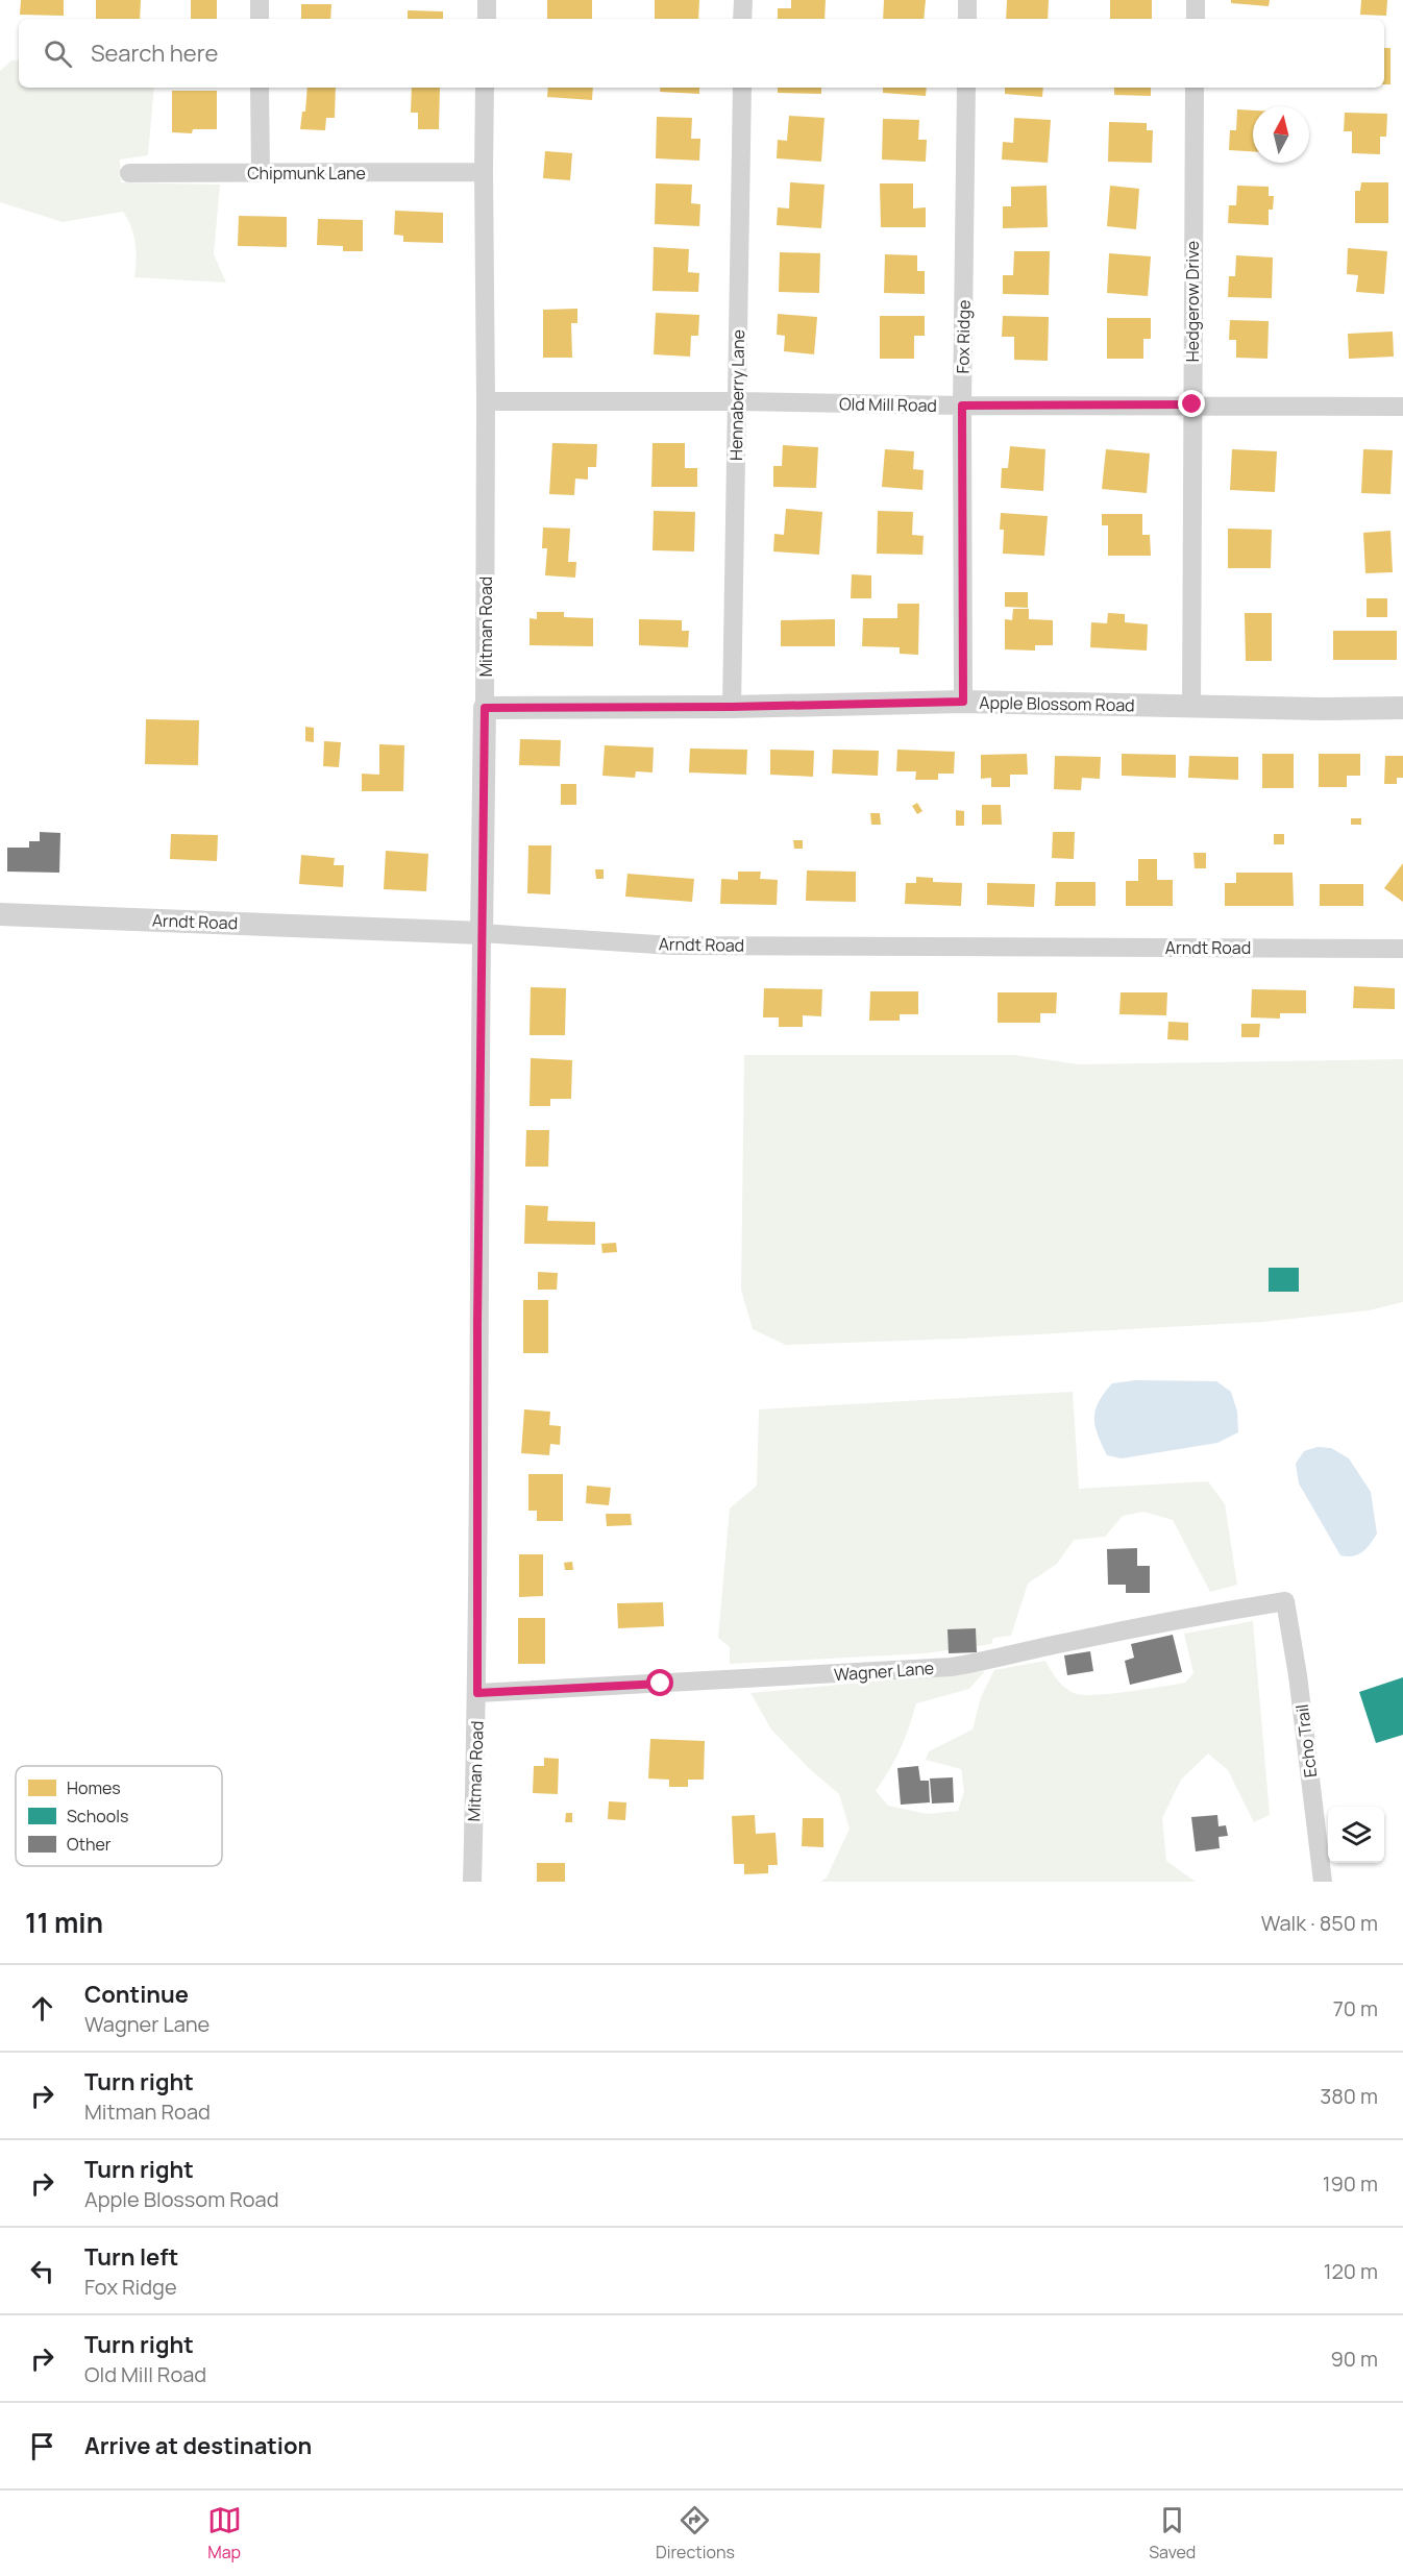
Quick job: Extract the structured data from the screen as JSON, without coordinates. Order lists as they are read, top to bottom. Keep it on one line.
{"streets":{"street":["Chipmunk Lane","Hedgerow Drive","Fox Ridge","Hennaberry Lane","Old Mill Road","Mitman Road","Apple Blossom Road","Arndt Road","Wagner Lane","Echo Trail"]},"crossings":[["Chipmunk Lane","Mitman Road"],["Hedgerow Drive","Old Mill Road"],["Hedgerow Drive","Apple Blossom Road"],["Fox Ridge","Old Mill Road"],["Fox Ridge","Apple Blossom Road"],["Hennaberry Lane","Old Mill Road"],["Hennaberry Lane","Apple Blossom Road"],["Old Mill Road","Mitman Road"],["Mitman Road","Apple Blossom Road"],["Mitman Road","Arndt Road"],["Mitman Road","Wagner Lane"],["Wagner Lane","Echo Trail"]],"legend":["Homes","Schools","Other"],"north":"top","page":{"search":"Search here","heading":["11 min","Walk · 850 m"],"list":[["Continue","Wagner Lane","70 m"],["Turn right","Mitman Road","380 m"],["Turn right","Apple Blossom Road","190 m"],["Turn left","Fox Ridge","120 m"],["Turn right","Old Mill Road","90 m"],"Arrive at destination"],"nav":["Map","Directions","Saved"]}}
